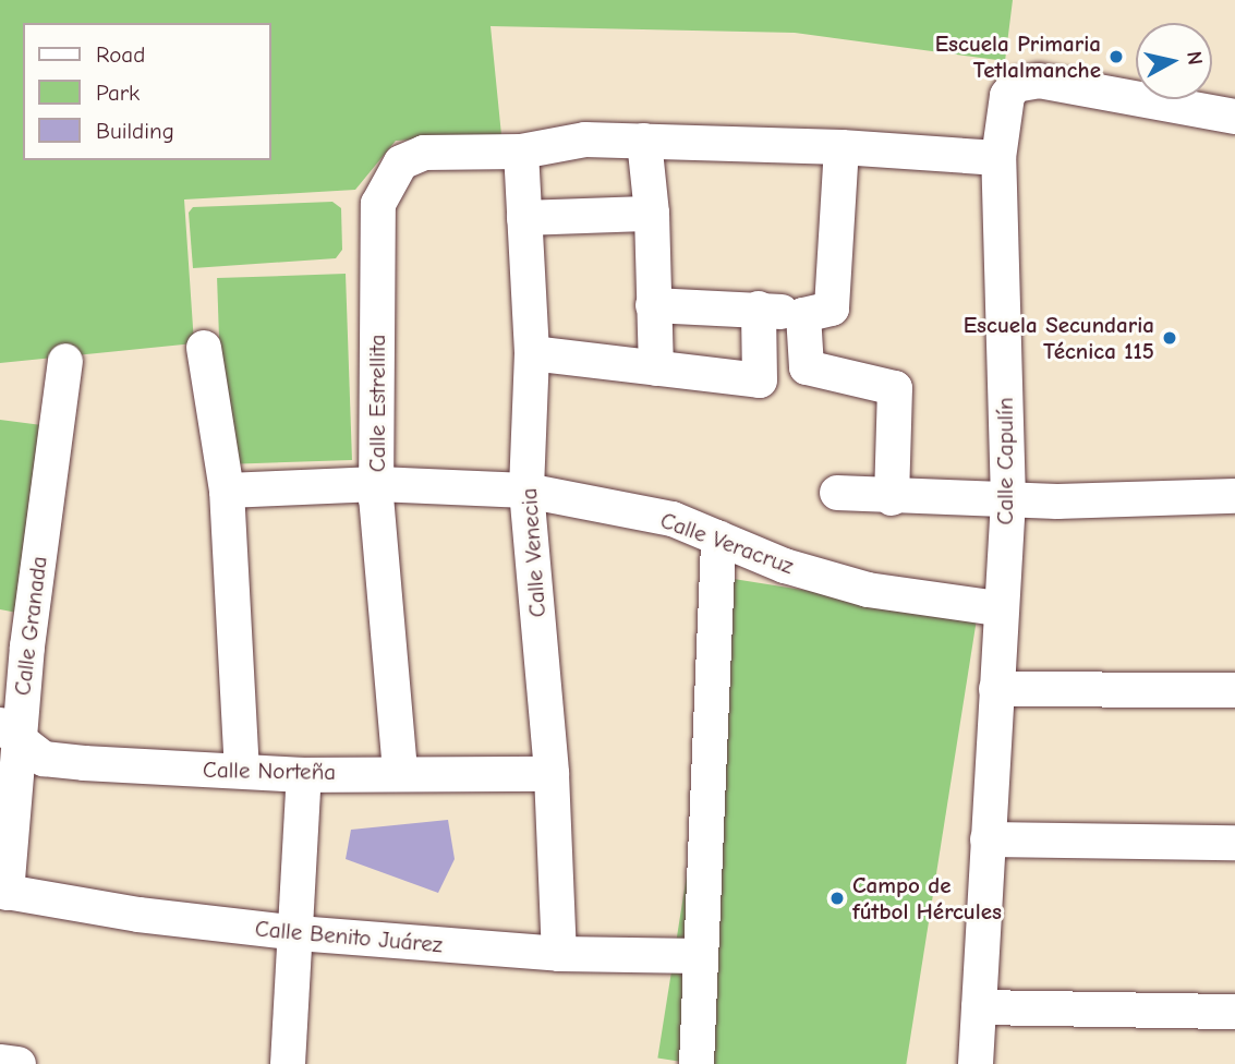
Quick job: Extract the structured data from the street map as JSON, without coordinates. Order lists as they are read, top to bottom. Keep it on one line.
{"streets":{"street":["Calle Estrellita","Calle Capulín","Calle Veracruz","Calle Venecia","Calle Granada","Calle Norteña","Calle Benito Juárez"]},"crossings":[["Calle Estrellita","Calle Capulín"],["Calle Estrellita","Calle Veracruz"],["Calle Estrellita","Calle Venecia"],["Calle Estrellita","Calle Norteña"],["Calle Capulín","Calle Veracruz"],["Calle Veracruz","Calle Venecia"],["Calle Venecia","Calle Norteña"],["Calle Venecia","Calle Benito Juárez"],["Calle Granada","Calle Norteña"],["Calle Granada","Calle Benito Juárez"]],"places":["Escuela Primaria Tetlalmanche","Escuela Secundaria Técnica 115","Campo de fútbol Hércules"],"legend":["Road","Park","Building"],"north":"right"}
